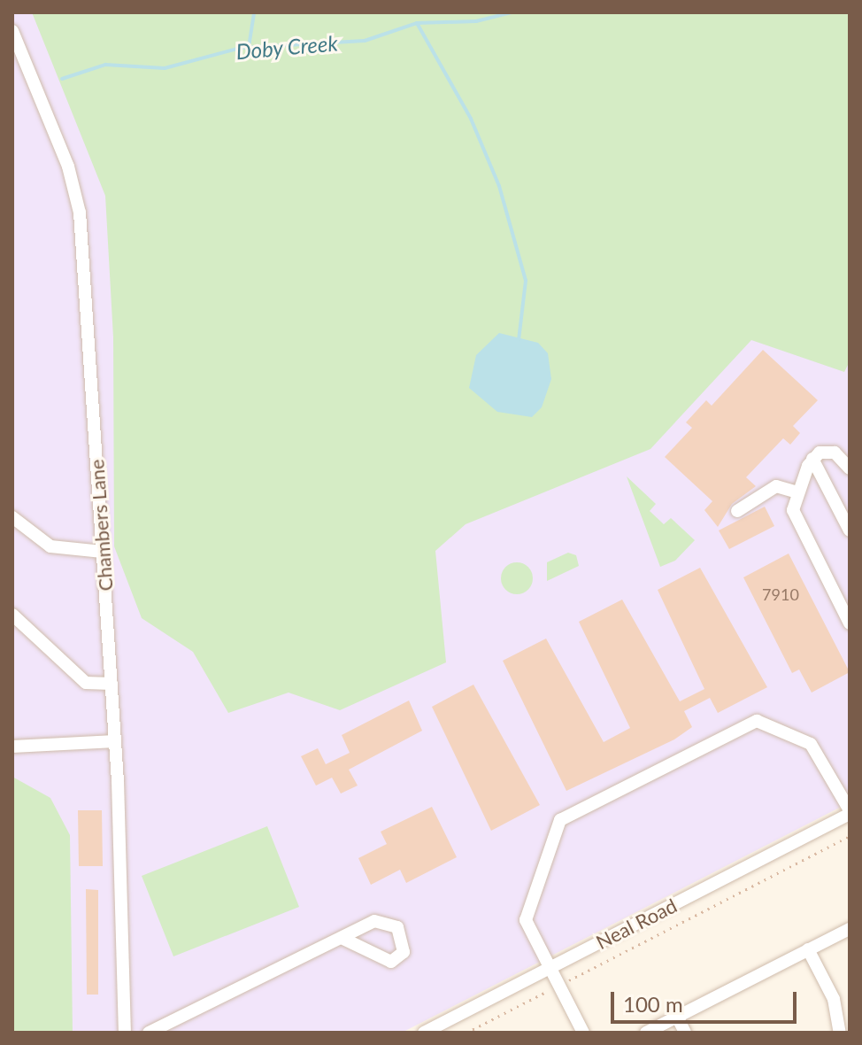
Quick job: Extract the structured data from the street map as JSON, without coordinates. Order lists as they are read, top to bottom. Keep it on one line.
{"streets":{"street":["Chambers Lane","Neal Road"]},"water":["Doby Creek"],"house_numbers":["7910"],"scale_bar":"100 m"}
